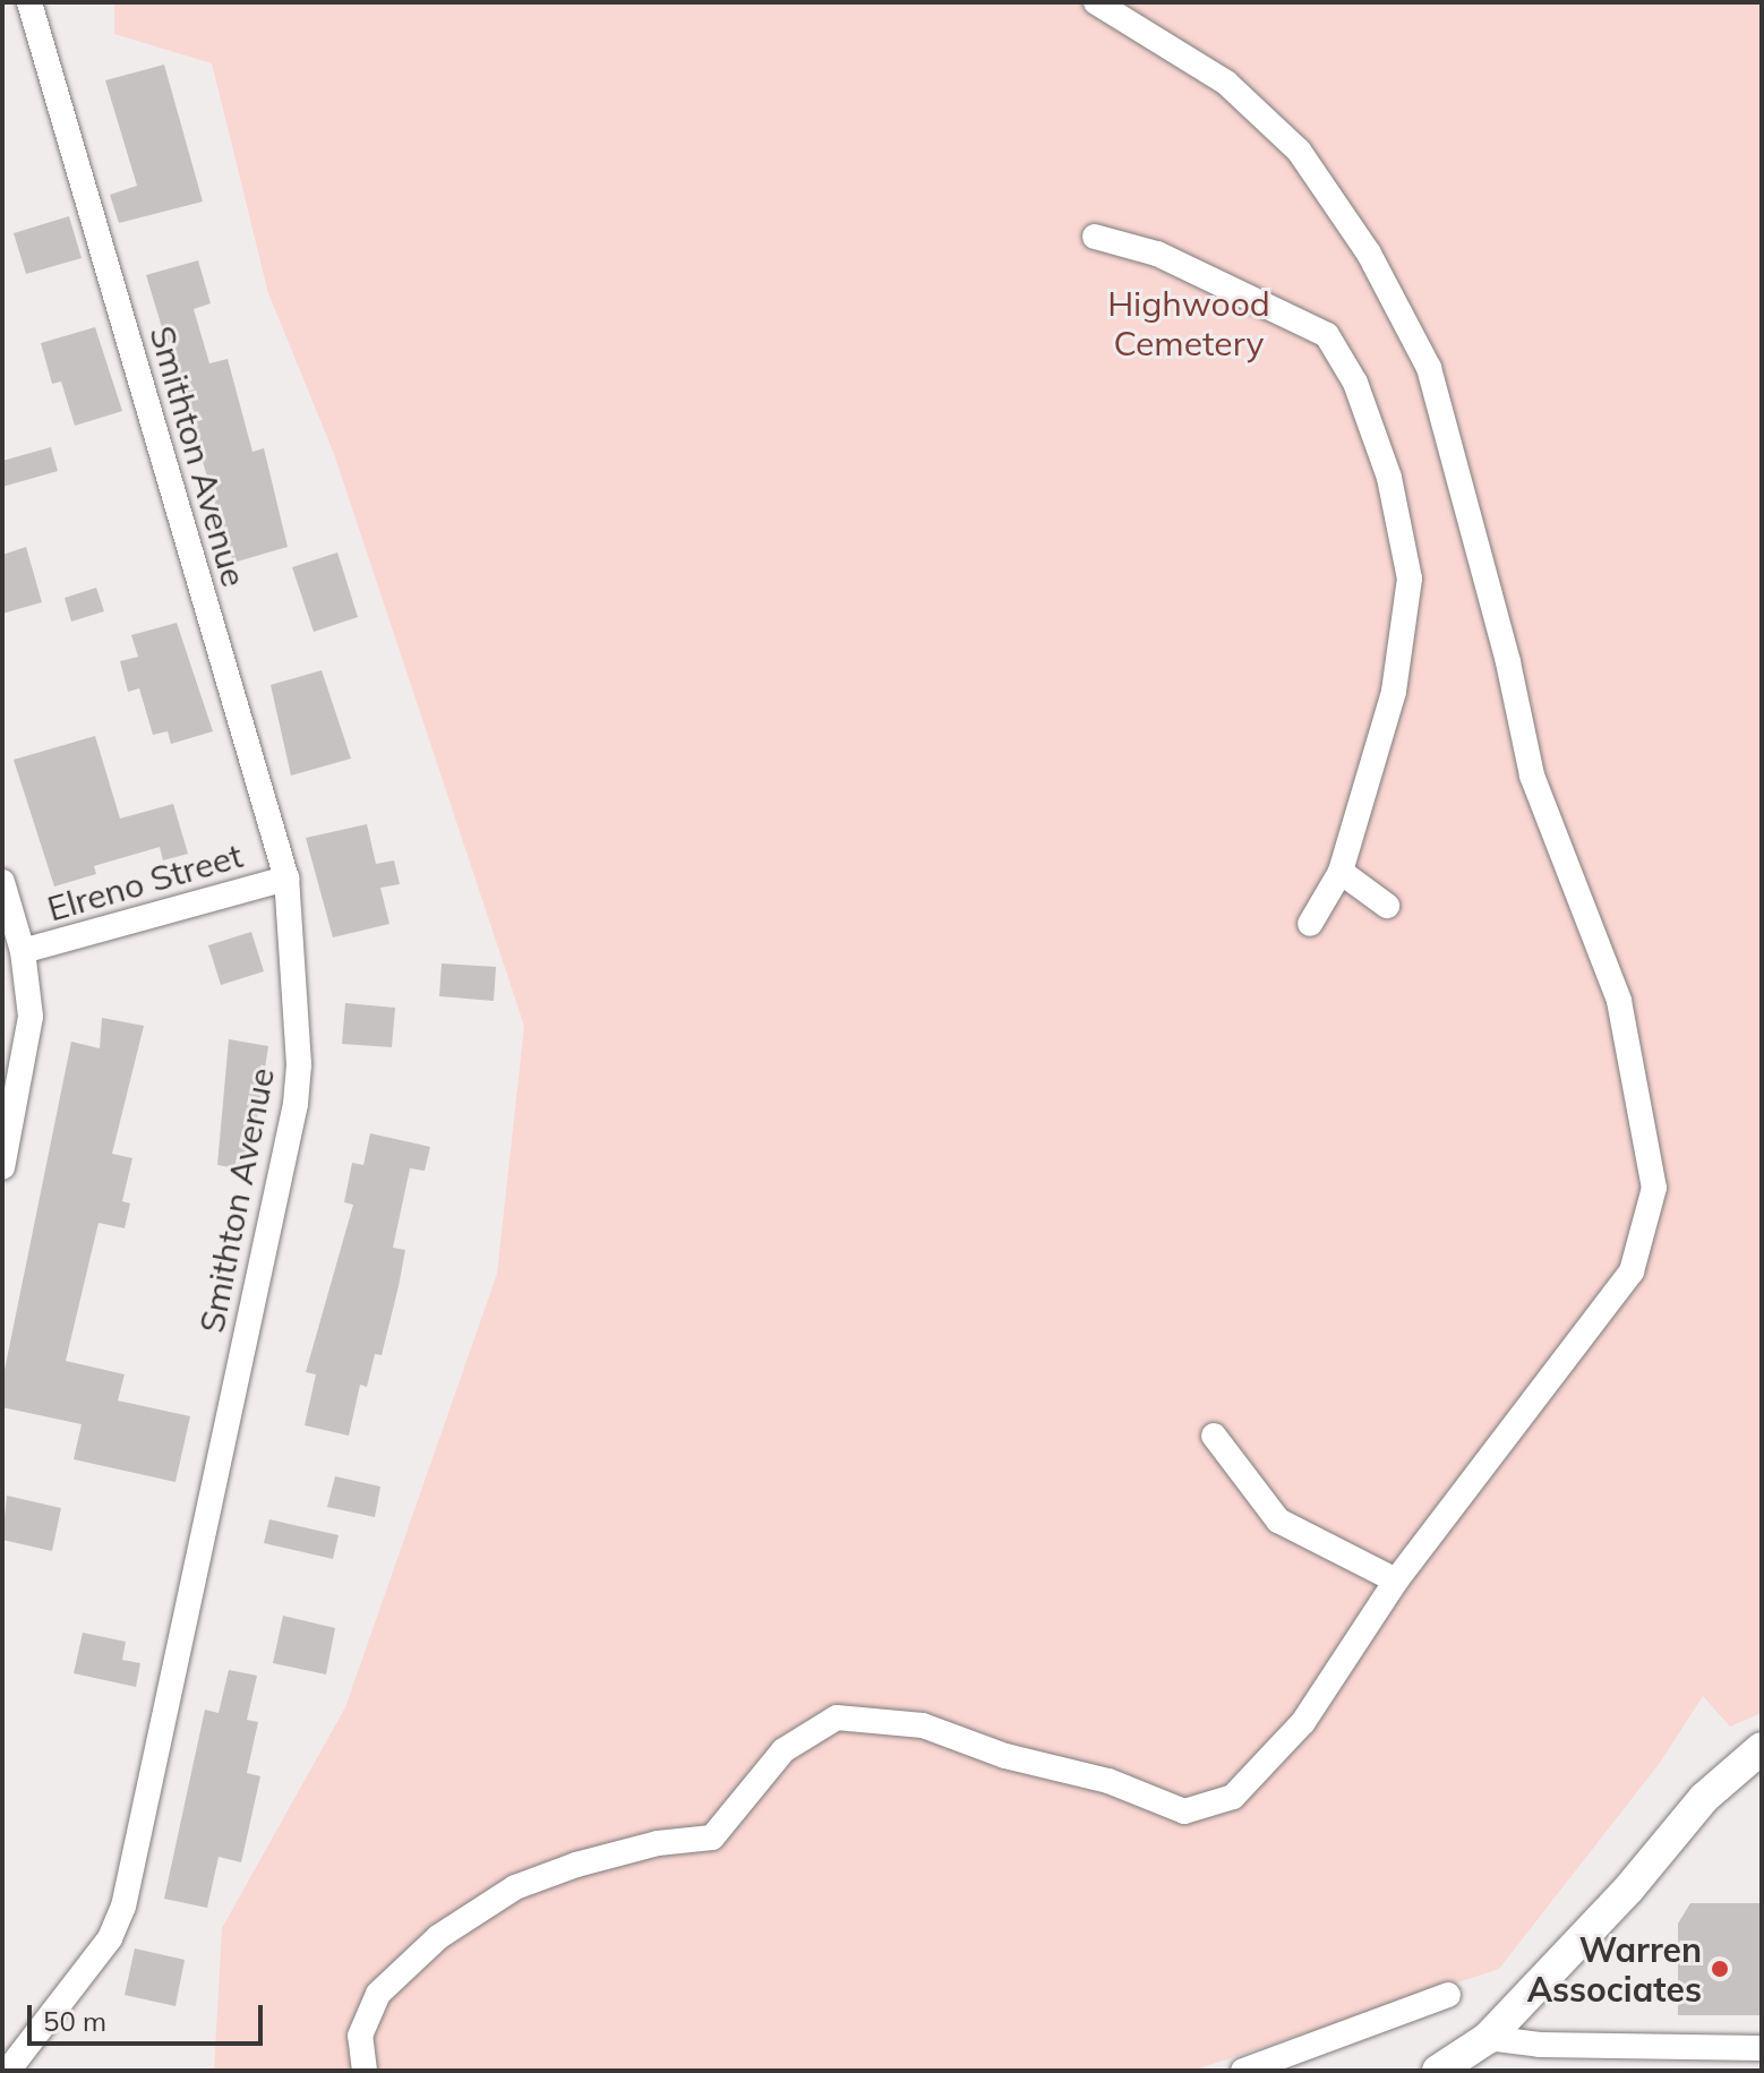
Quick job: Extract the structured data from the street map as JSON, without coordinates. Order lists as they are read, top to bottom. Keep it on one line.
{"streets":{"street":["Smithton Avenue","Elreno Street"]},"crossings":[["Smithton Avenue","Elreno Street"]],"parks":["Highwood Cemetery"],"places":["Warren Associates"],"scale_bar":"50 m"}
